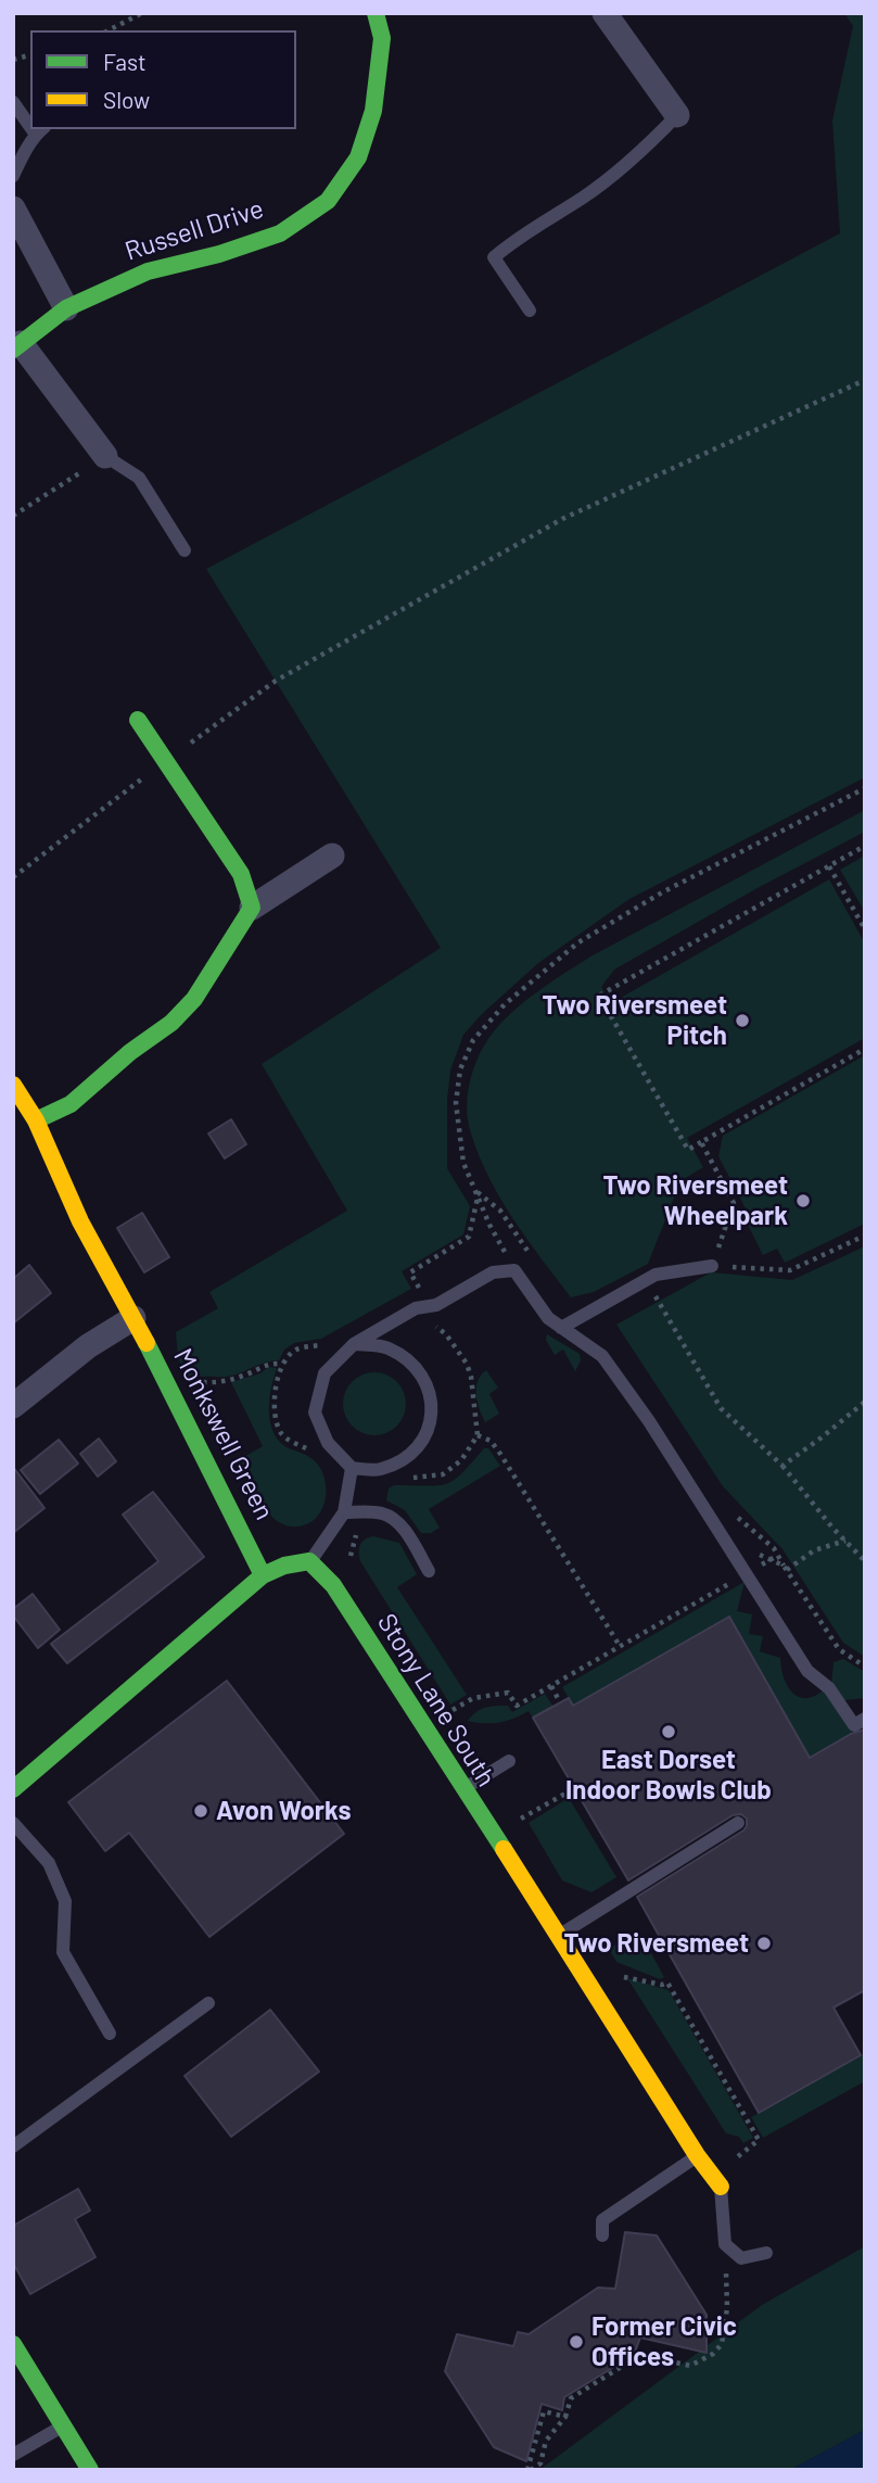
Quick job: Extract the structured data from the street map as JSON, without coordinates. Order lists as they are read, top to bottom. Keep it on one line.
{"streets":{"street":["Russell Drive","Monkswell Green","Stony Lane South"]},"places":["Two Riversmeet Pitch","Two Riversmeet Wheelpark","East Dorset Indoor Bowls Club","Avon Works","Two Riversmeet","Former Civic Offices"],"legend":["Fast","Slow"]}
